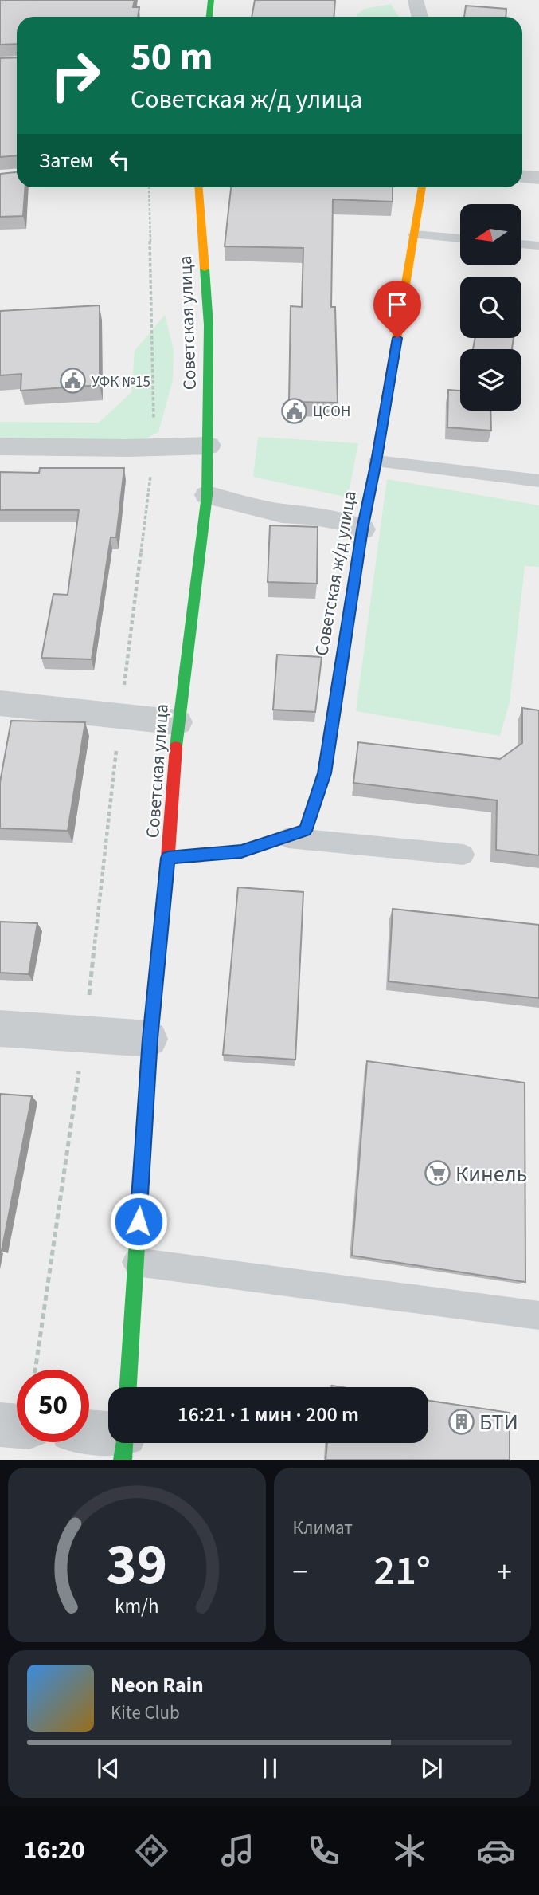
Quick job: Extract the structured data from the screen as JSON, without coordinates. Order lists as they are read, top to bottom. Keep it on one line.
{"streets":{"main road":["Советская улица","Советская ж/д улица"]},"crossings":[["Советская улица","Советская ж/д улица"]],"places":{"public building":["УФК №15","ЦСОН"],"supermarket":["Кинель"],"building":["БТИ"]},"north":"left","page":{"turn":["50 m","Советская ж/д улица"],"then":"Затем","limit":"50","trip":"16:21 · 1 мин · 200 m","tile":"Климат","heat":["−","21°","+"],"song":["Neon Rain","Kite Club"],"tabs":"16:20","gauge":["39","km/h"]}}
